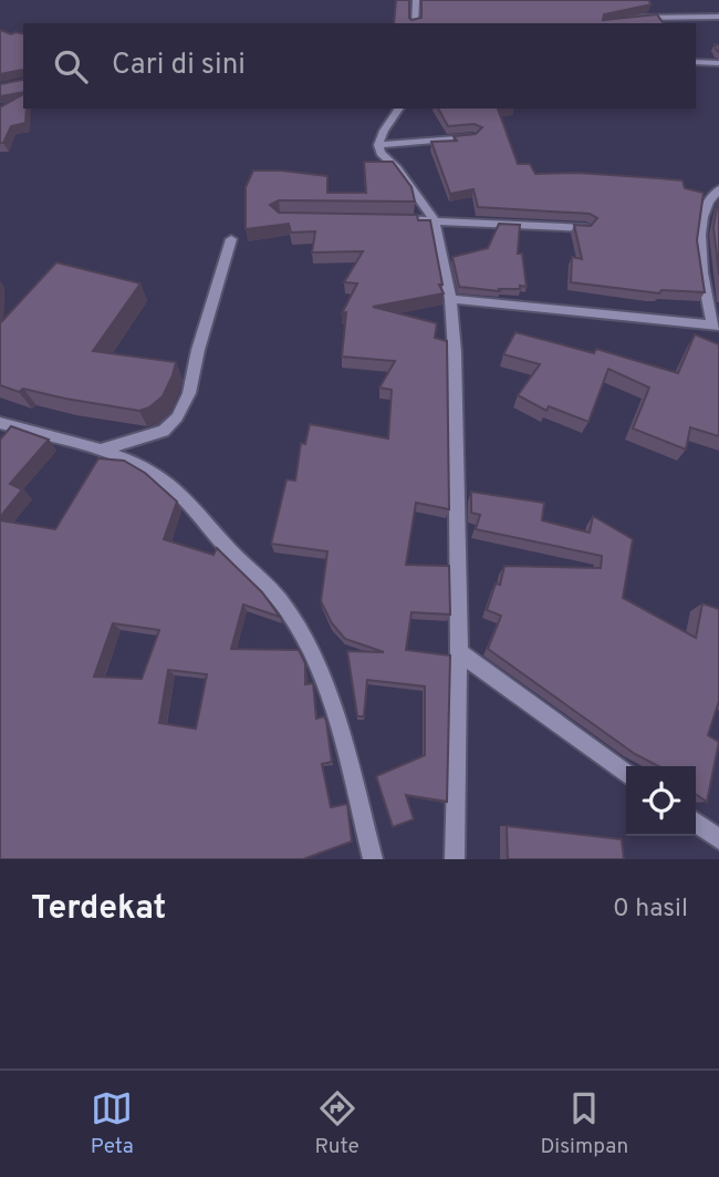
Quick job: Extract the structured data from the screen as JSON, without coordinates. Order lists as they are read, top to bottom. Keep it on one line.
{"page":{"search":"Cari di sini","heading":["Terdekat","0 hasil"],"nav":["Peta","Rute","Disimpan"]}}
